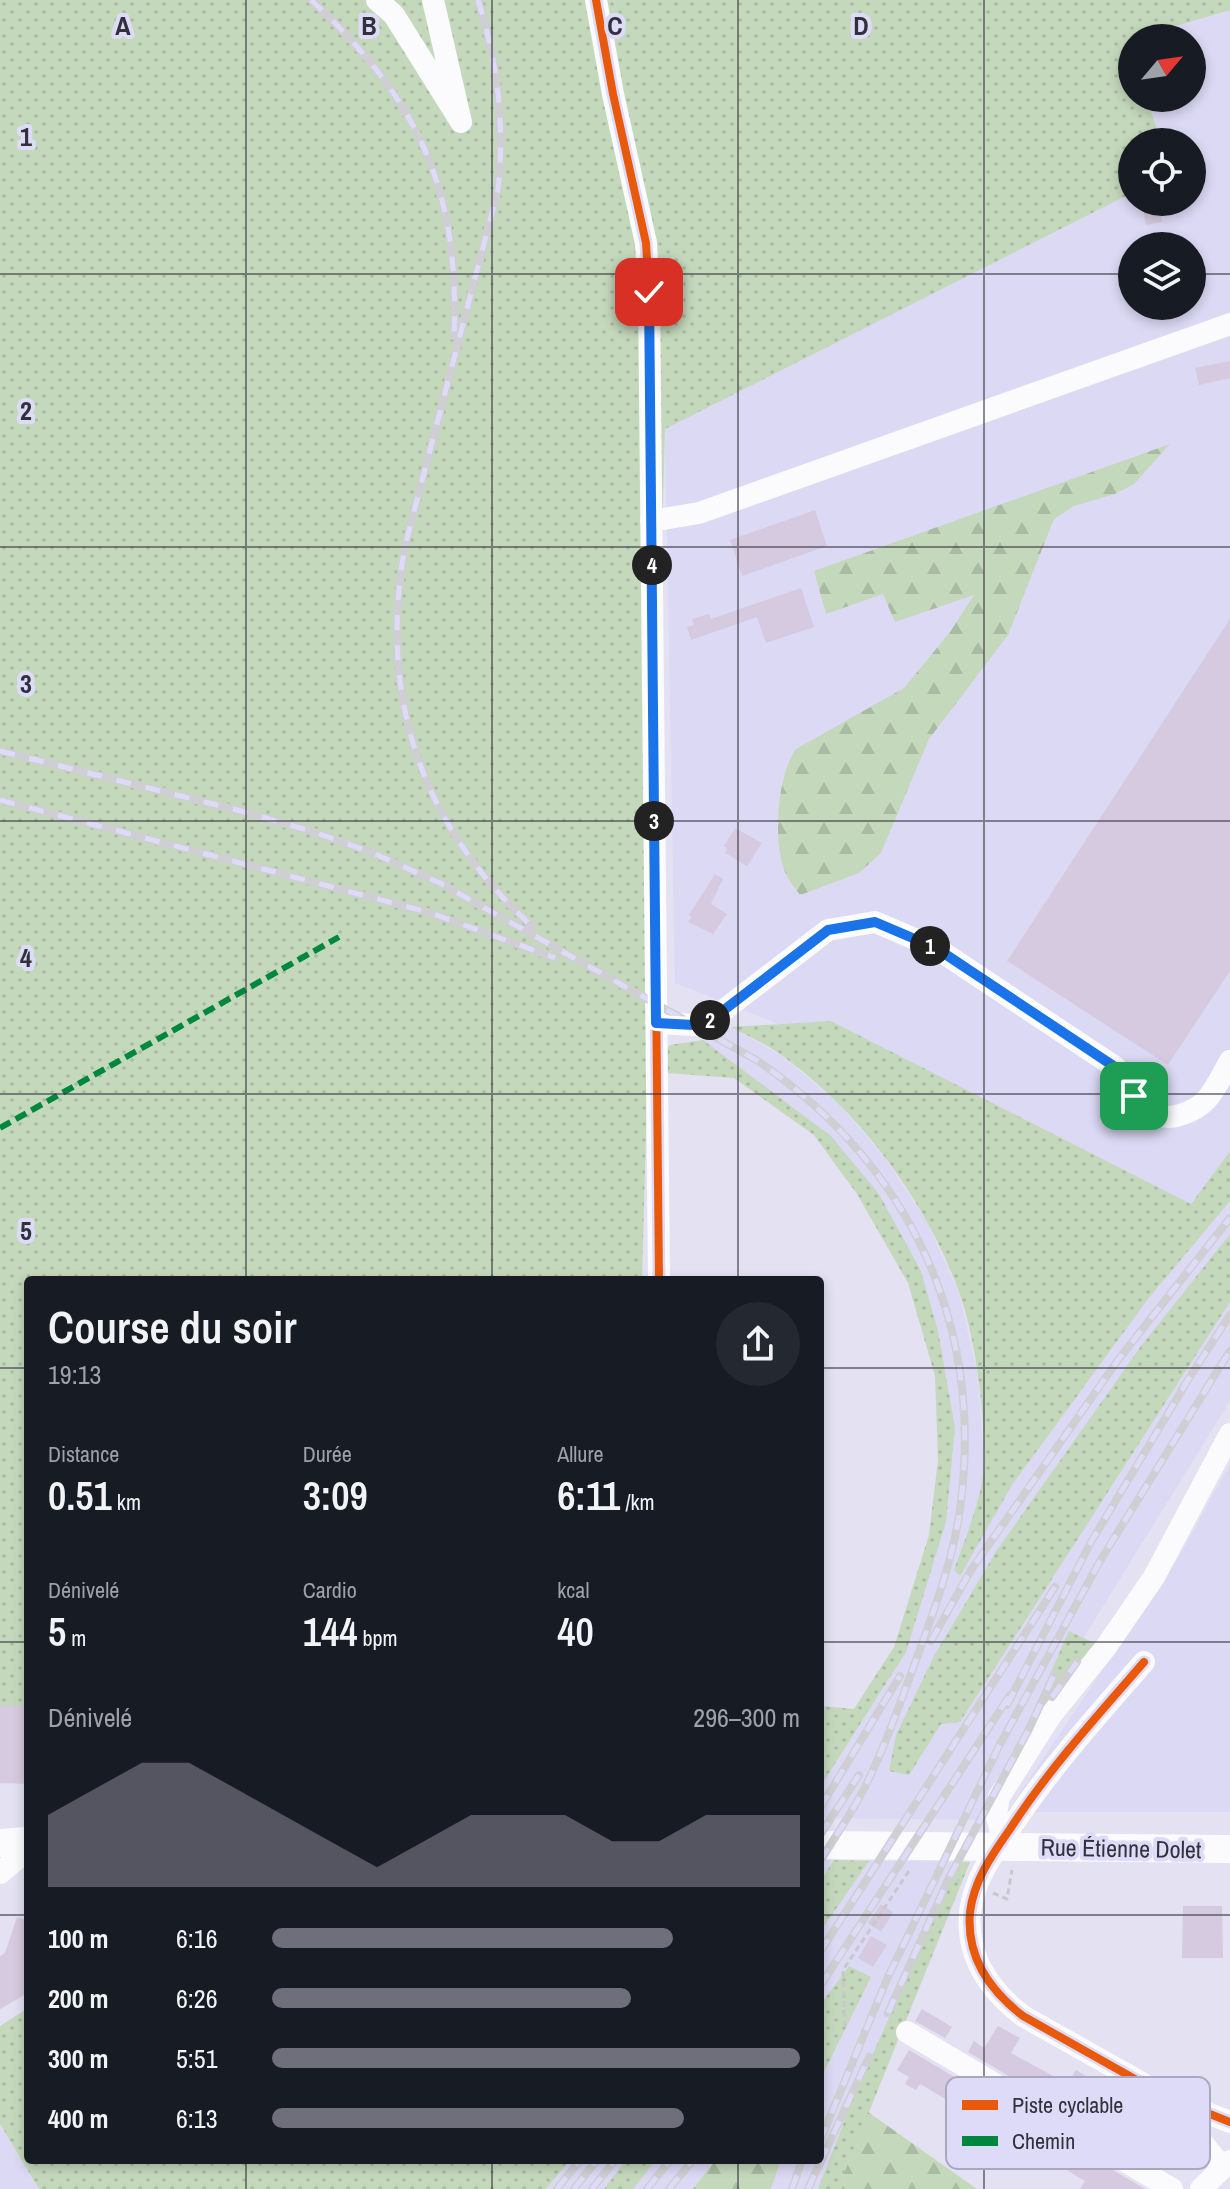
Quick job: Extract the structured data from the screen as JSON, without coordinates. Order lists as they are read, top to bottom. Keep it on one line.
{"streets":{"main road":["Rue Étienne Dolet"]},"legend":["Piste cyclable","Chemin"],"north":"top right","page":{"pins":["4","3","1","2"],"heading":["Course du soir","19:13"],"stats":[["Distance","0.51 km"],["Durée","3:09"],["Allure","6:11 /km"],["Dénivelé","5 m"],["Cardio","144 bpm"],["kcal","40"]],"chart":["Dénivelé","296–300 m"],"list":[{"name":"100 m","note":"6:16"},{"name":"200 m","note":"6:26"},{"name":"300 m","note":"5:51"},{"name":"400 m","note":"6:13"}]},"grid":{"columns":["A","B","C","D"],"rows":["1","2","3","4","5"]}}
